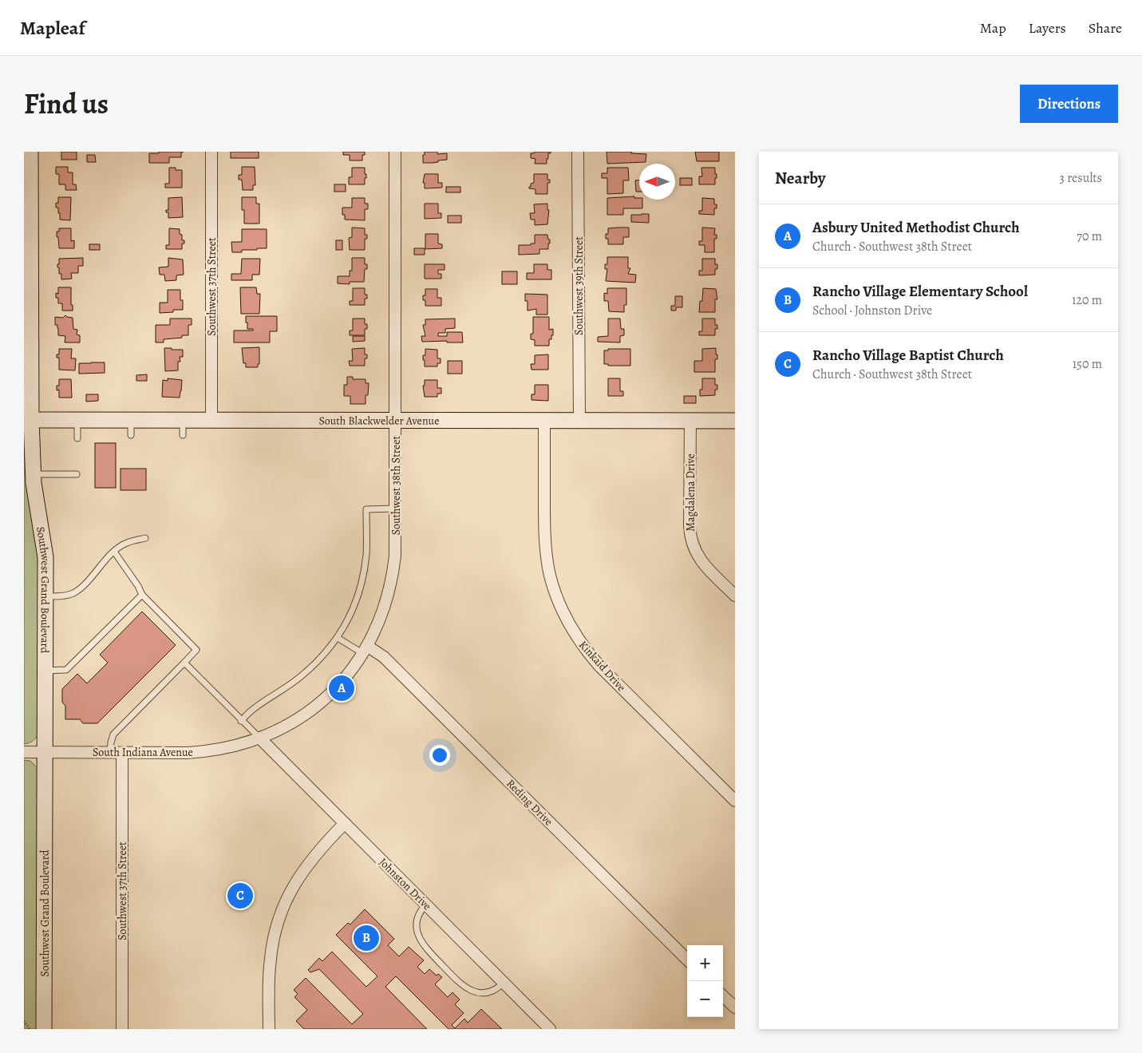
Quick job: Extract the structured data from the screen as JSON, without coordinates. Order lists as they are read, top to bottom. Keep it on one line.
{"streets":{"street":["Southwest 39th Street","Southwest 37th Street","South Blackwelder Avenue","Southwest 38th Street","Magdalena Drive","Southwest Grand Boulevard","Kinkaid Drive","South Indiana Avenue","Reding Drive","Johnston Drive"]},"crossings":[["Southwest 39th Street","South Blackwelder Avenue"],["Southwest 37th Street","South Blackwelder Avenue"],["Southwest 37th Street","South Indiana Avenue"],["South Blackwelder Avenue","Southwest 38th Street"],["South Blackwelder Avenue","Magdalena Drive"],["South Blackwelder Avenue","Southwest Grand Boulevard"],["South Blackwelder Avenue","Kinkaid Drive"],["Southwest 38th Street","South Indiana Avenue"],["Southwest 38th Street","Reding Drive"],["Southwest 38th Street","Johnston Drive"],["Southwest Grand Boulevard","South Indiana Avenue"],["South Indiana Avenue","Johnston Drive"]],"north":"left","page":{"header":"Mapleaf","nav":["Map","Layers","Share"],"title":"Find us","buttons":"Directions","heading":["Nearby","3 results"],"list":[{"mark":"A","name":"Asbury United Methodist Church","note":"Church · Southwest 38th Street","value":"70 m"},{"mark":"B","name":"Rancho Village Elementary School","note":"School · Johnston Drive","value":"120 m"},{"mark":"C","name":"Rancho Village Baptist Church","note":"Church · Southwest 38th Street","value":"150 m"}],"pins":["A","C","B"],"map_buttons":["+","−"]}}
